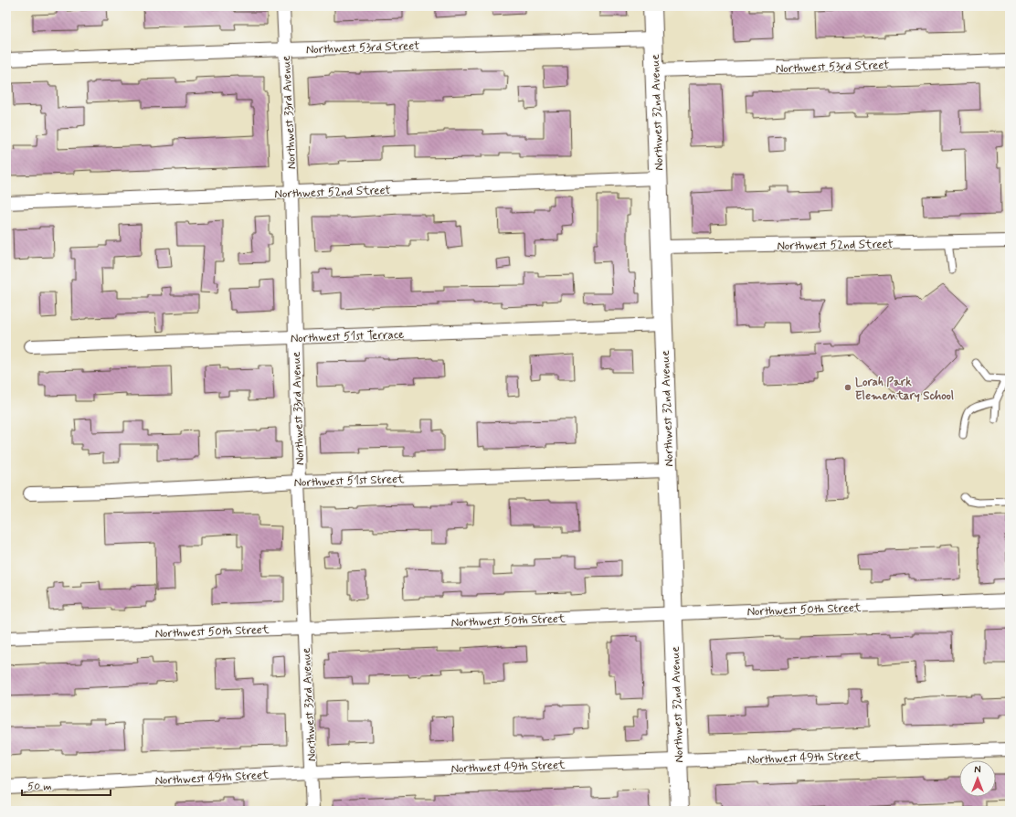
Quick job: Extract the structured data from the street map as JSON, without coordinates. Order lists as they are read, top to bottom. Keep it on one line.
{"streets":{"main road":["Northwest 32nd Avenue"],"street":["Northwest 53rd Street","Northwest 33rd Avenue","Northwest 52nd Street","Northwest 51st Terrace","Northwest 51st Street","Northwest 50th Street","Northwest 49th Street"]},"crossings":[["Northwest 53rd Street","Northwest 33rd Avenue"],["Northwest 53rd Street","Northwest 32nd Avenue"],["Northwest 33rd Avenue","Northwest 52nd Street"],["Northwest 33rd Avenue","Northwest 51st Terrace"],["Northwest 33rd Avenue","Northwest 51st Street"],["Northwest 33rd Avenue","Northwest 50th Street"],["Northwest 33rd Avenue","Northwest 49th Street"],["Northwest 32nd Avenue","Northwest 52nd Street"],["Northwest 32nd Avenue","Northwest 51st Terrace"],["Northwest 32nd Avenue","Northwest 51st Street"],["Northwest 32nd Avenue","Northwest 50th Street"],["Northwest 32nd Avenue","Northwest 49th Street"]],"places":["Lorah Park Elementary School"],"scale_bar":"50 m","north":"top"}
